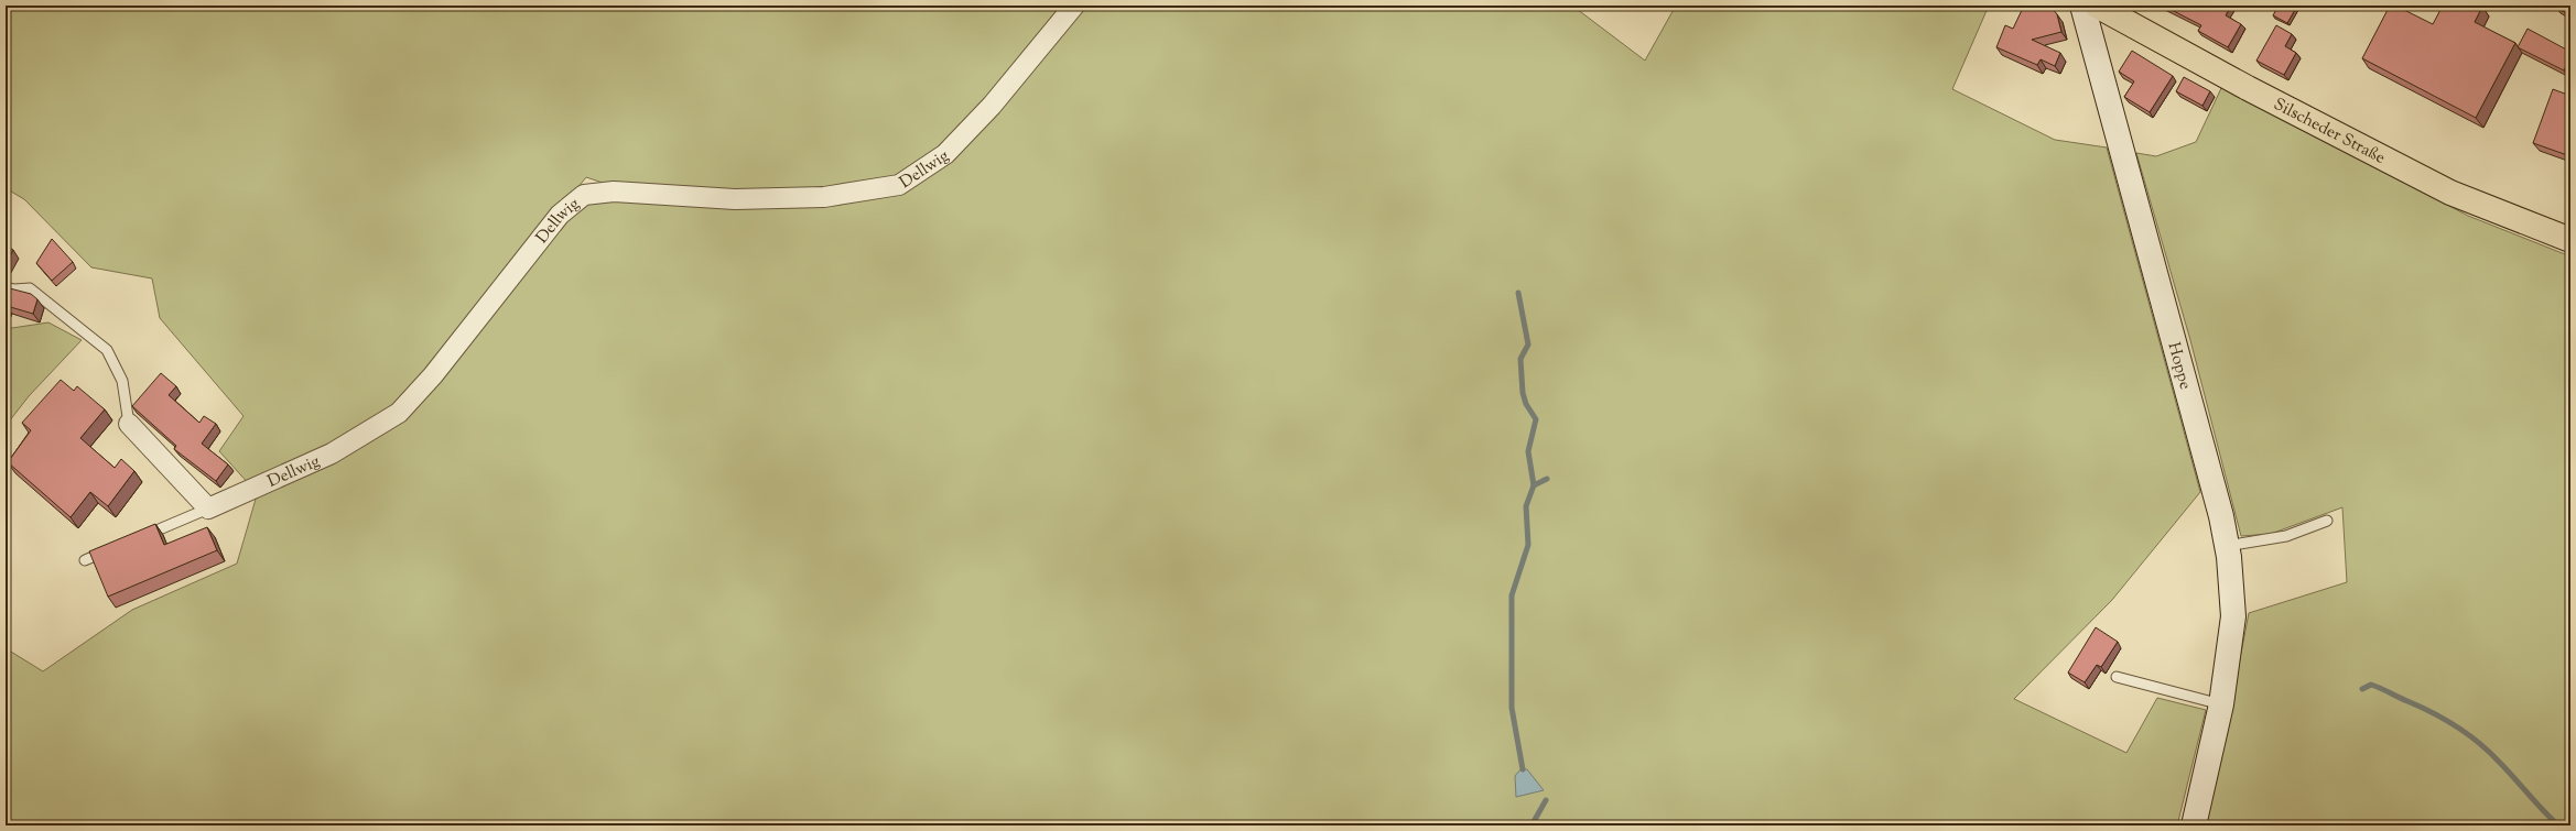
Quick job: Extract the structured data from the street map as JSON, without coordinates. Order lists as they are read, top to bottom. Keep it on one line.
{"streets":{"main road":["Silscheder Straße","Hoppe"],"street":["Dellwig"]}}
